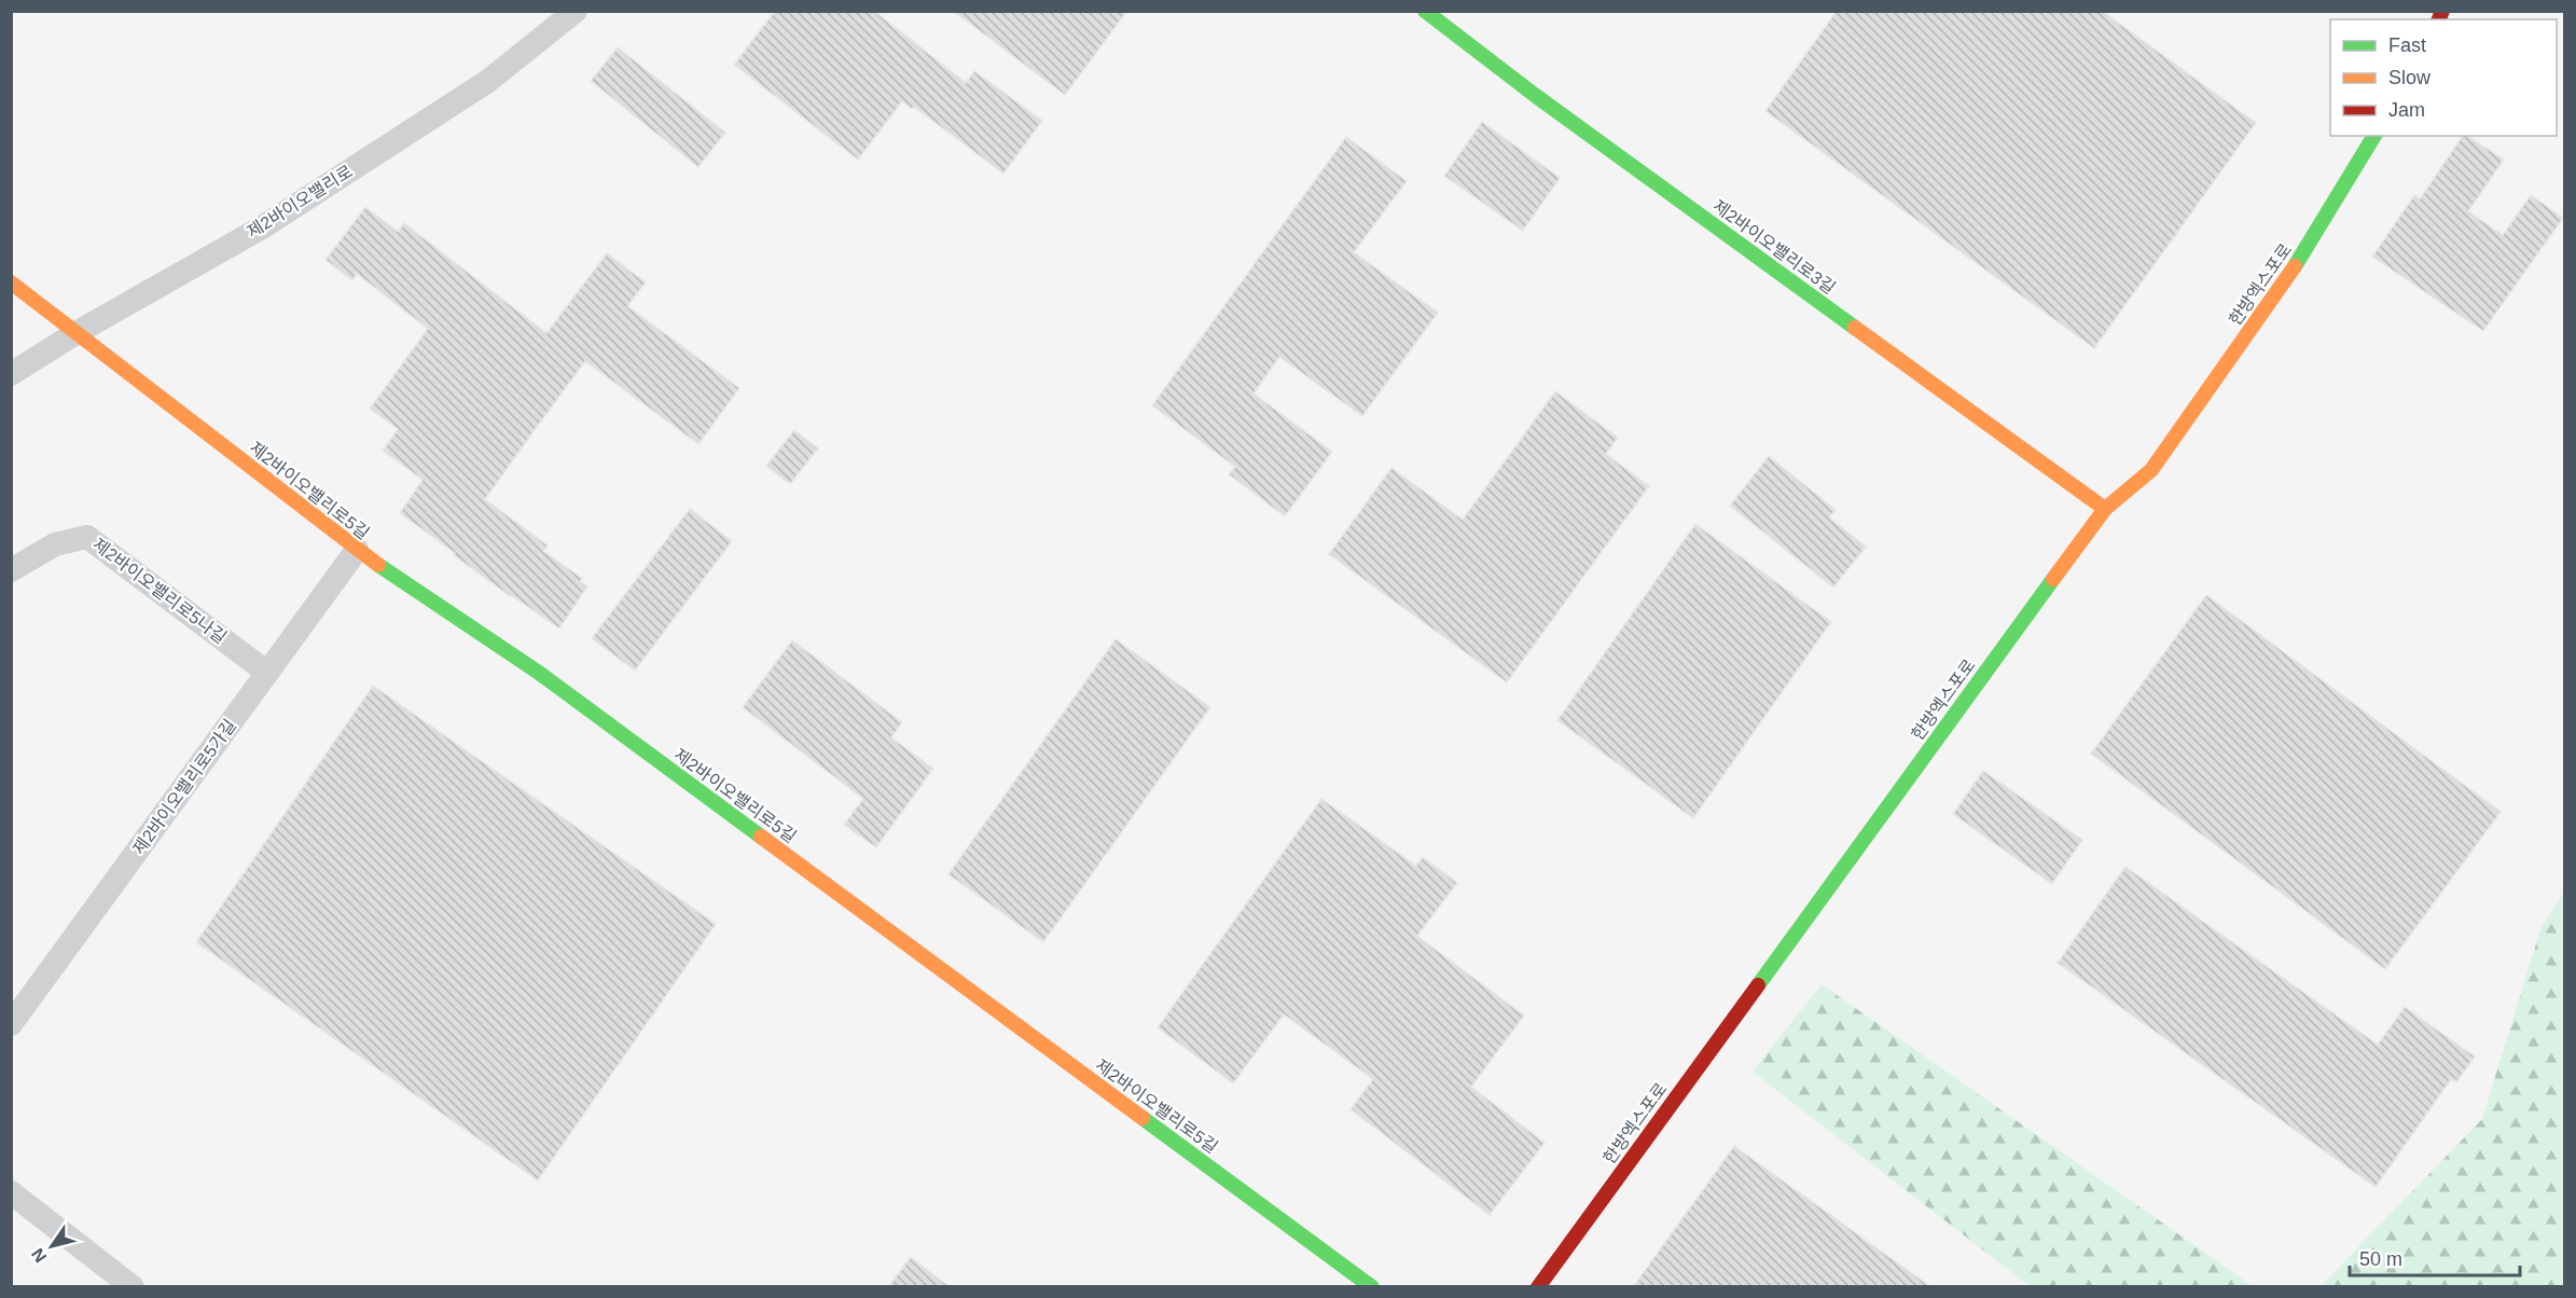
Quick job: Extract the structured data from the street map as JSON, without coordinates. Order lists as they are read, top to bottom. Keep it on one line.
{"streets":{"street":["제2바이오밸리로","제2바이오밸리로3길","한방엑스포로","제2바이오밸리로5길","제2바이오밸리로5나길","제2바이오밸리로5가길"]},"crossings":[["제2바이오밸리로","제2바이오밸리로5길"],["제2바이오밸리로3길","한방엑스포로"],["제2바이오밸리로5길","제2바이오밸리로5가길"],["제2바이오밸리로5나길","제2바이오밸리로5가길"]],"legend":["Fast","Slow","Jam"],"scale_bar":"50 m","north":"bottom left"}
